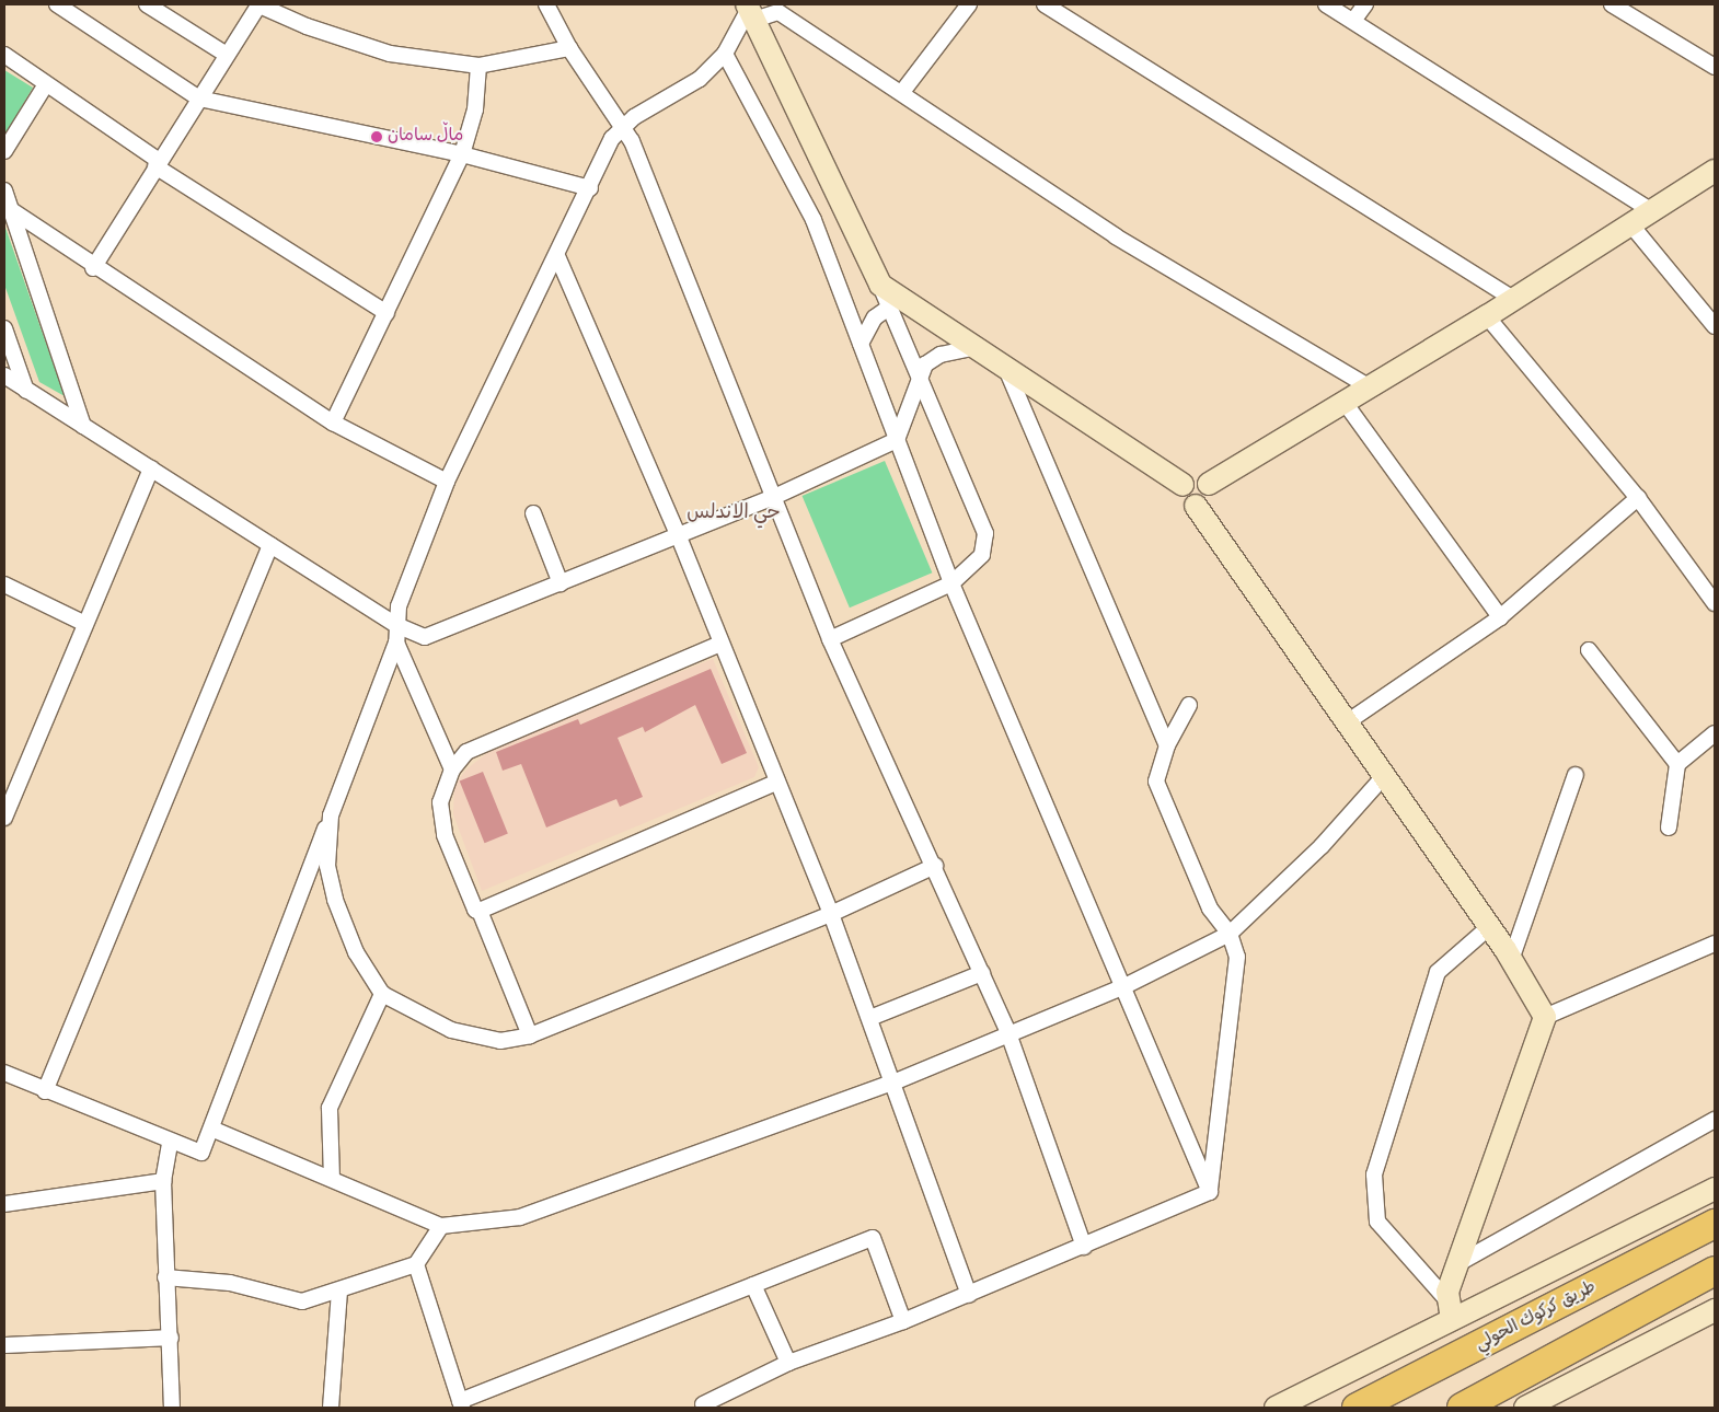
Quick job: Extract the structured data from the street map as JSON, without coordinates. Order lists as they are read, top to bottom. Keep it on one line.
{"streets":{"highway":["طريق كركوك الحولي"]},"districts":["حي الاندلس"],"places":["ماڵ سامان"]}
